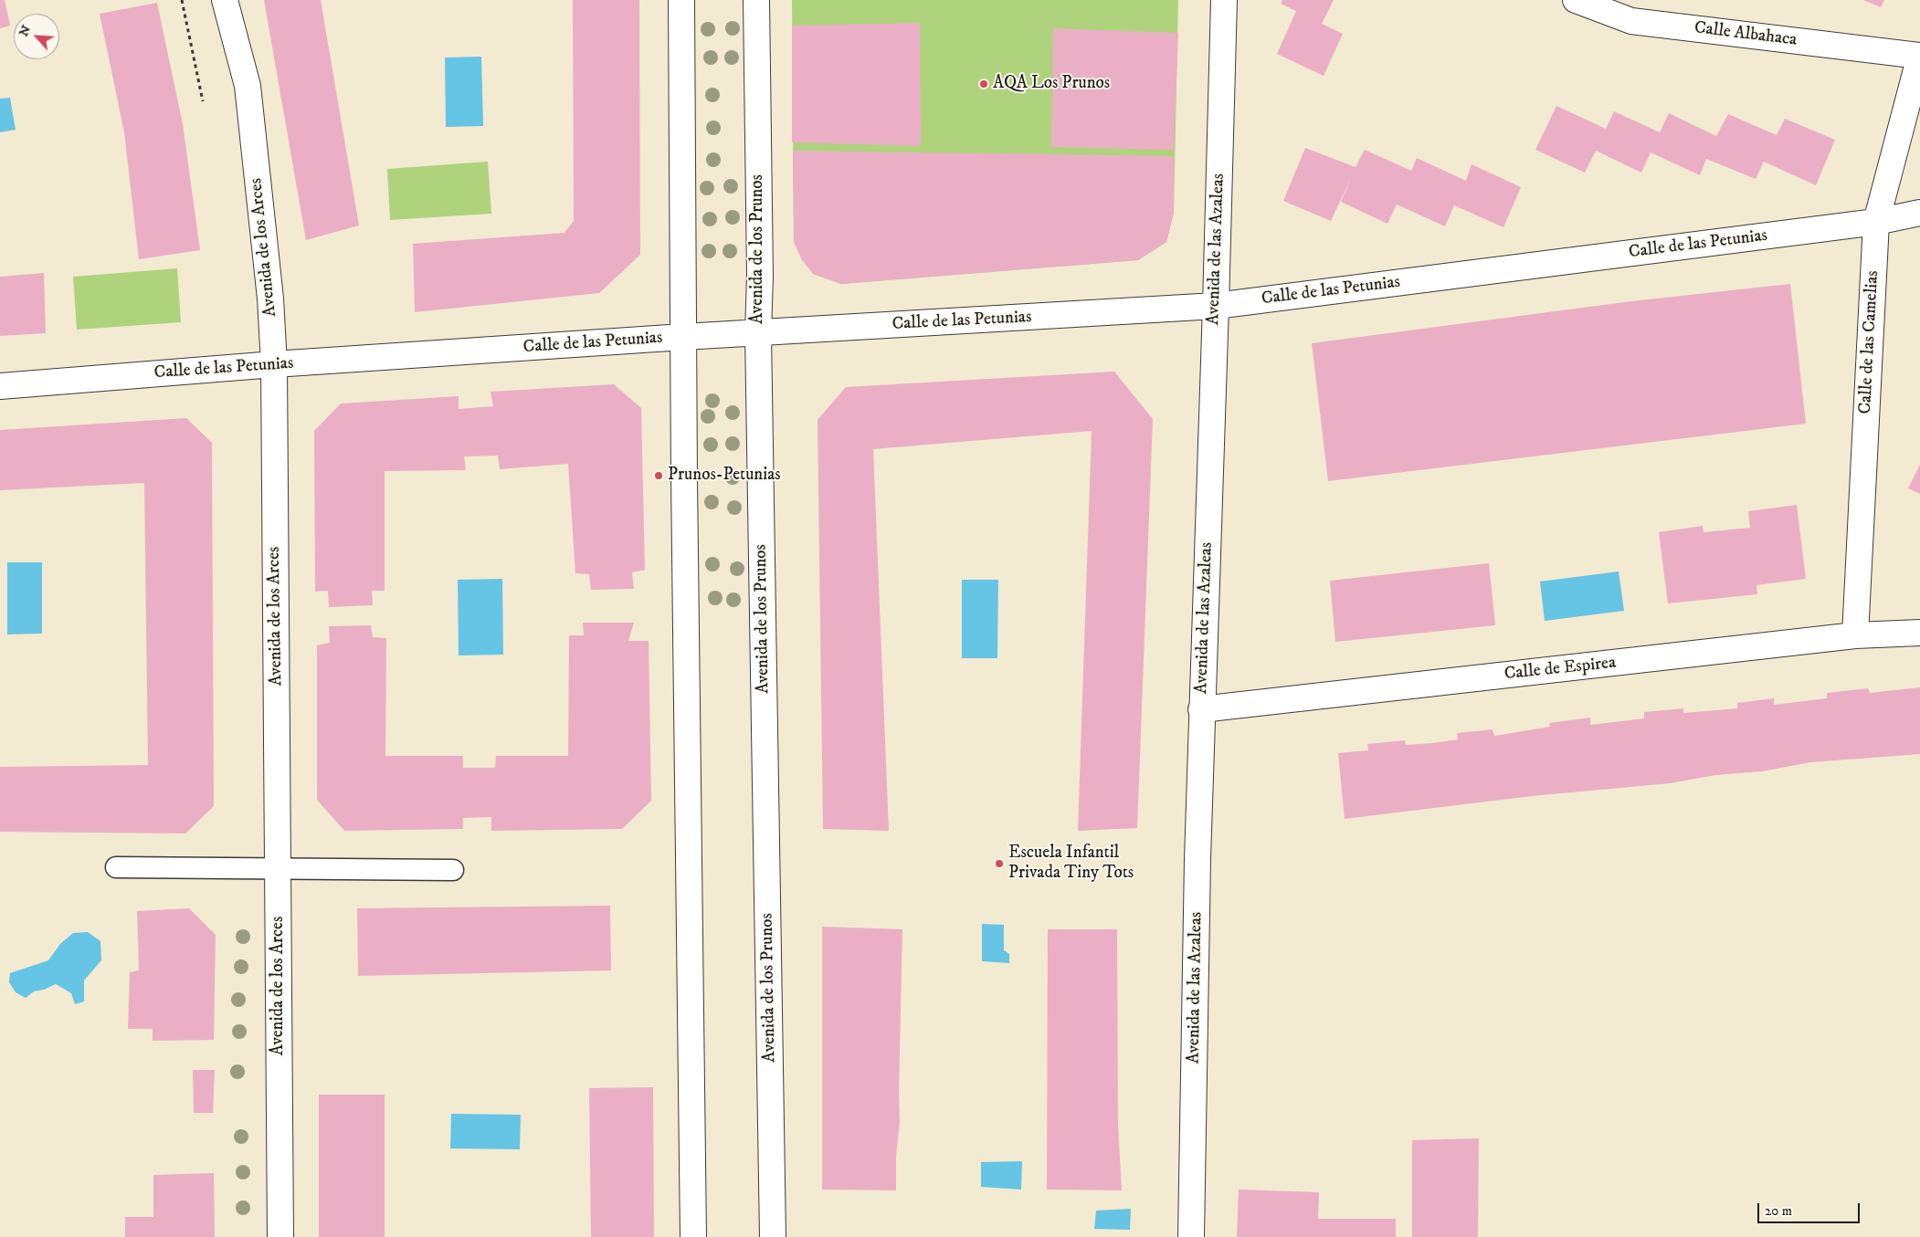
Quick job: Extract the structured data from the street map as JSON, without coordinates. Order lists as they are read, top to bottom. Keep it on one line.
{"streets":{"street":["Calle Albahaca","Calle de las Petunias","Avenida de los Arces","Avenida de los Prunos","Avenida de las Azaleas","Calle de las Camelias","Calle de Espirea"]},"crossings":[["Calle Albahaca","Calle de las Camelias"],["Calle de las Petunias","Avenida de los Arces"],["Calle de las Petunias","Avenida de los Prunos"],["Calle de las Petunias","Avenida de las Azaleas"],["Calle de las Petunias","Calle de las Camelias"],["Avenida de las Azaleas","Calle de Espirea"],["Calle de las Camelias","Calle de Espirea"]],"places":["AQA Los Prunos","Prunos-Petunias","Escuela Infantil Privada Tiny Tots"],"scale_bar":"20 m","north":"top left"}
